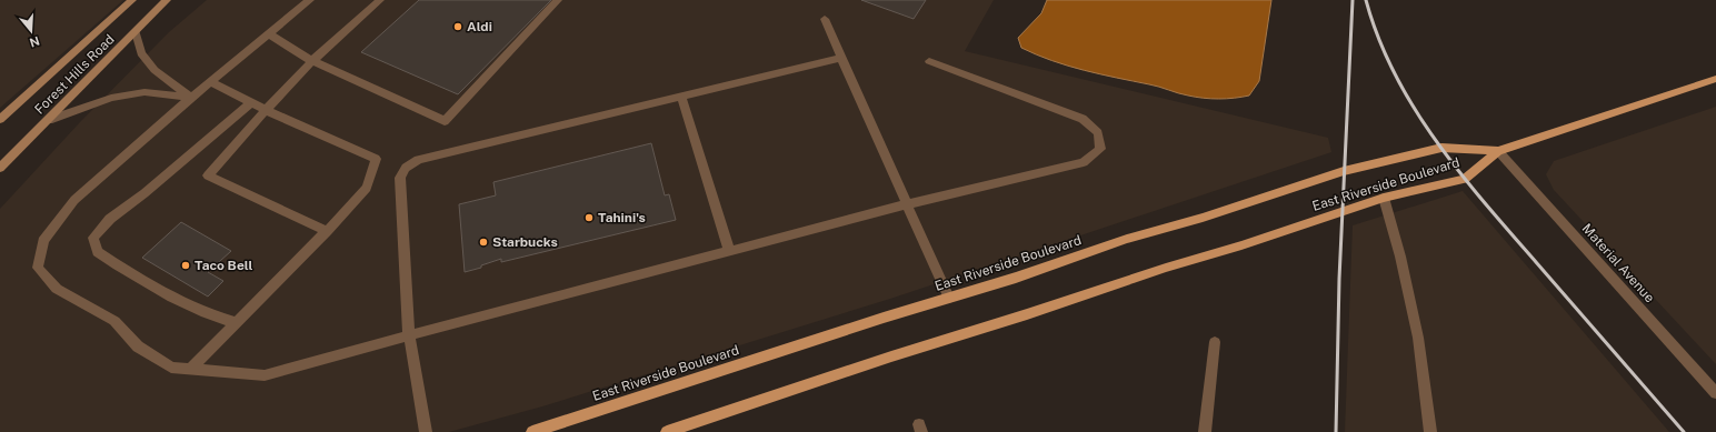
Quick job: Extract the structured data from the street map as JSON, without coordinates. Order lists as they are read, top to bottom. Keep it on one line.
{"streets":{"main road":["East Riverside Boulevard"],"street":["Forest Hills Road","Material Avenue"]},"crossings":[["East Riverside Boulevard","Material Avenue"]],"places":["Aldi","Tahini's","Starbucks","Taco Bell"],"north":"bottom"}
